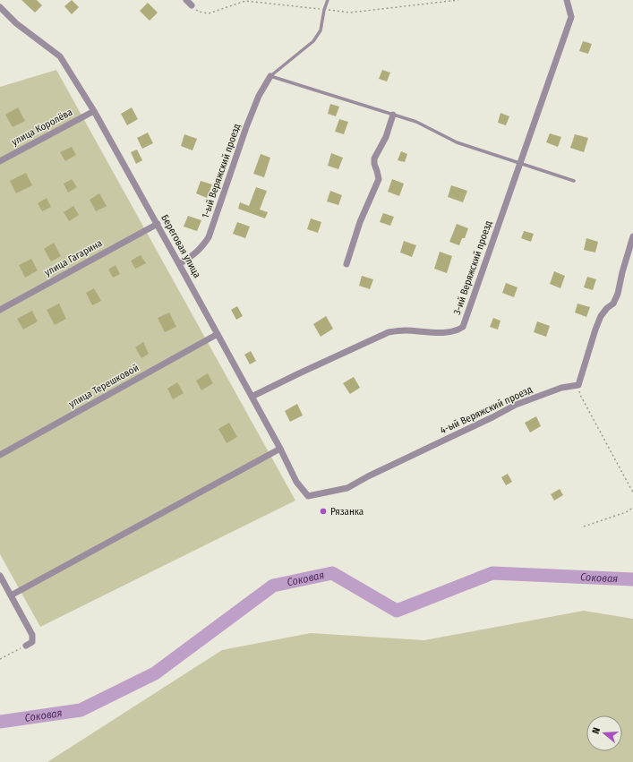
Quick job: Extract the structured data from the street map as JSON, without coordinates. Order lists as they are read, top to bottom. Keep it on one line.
{"streets":{"street":["улица Королёва","1-ый Веряжский проезд","Береговая улица","улица Гагарина","3-ий Веряжский проезд","улица Терешковой","4-ый Веряжский проезд"]},"crossings":[["улица Королёва","Береговая улица"],["1-ый Веряжский проезд","Береговая улица"],["Береговая улица","улица Гагарина"],["Береговая улица","3-ий Веряжский проезд"],["Береговая улица","улица Терешковой"],["Береговая улица","4-ый Веряжский проезд"]],"water":["Соковая"],"places":["Рязанка"],"north":"left"}
